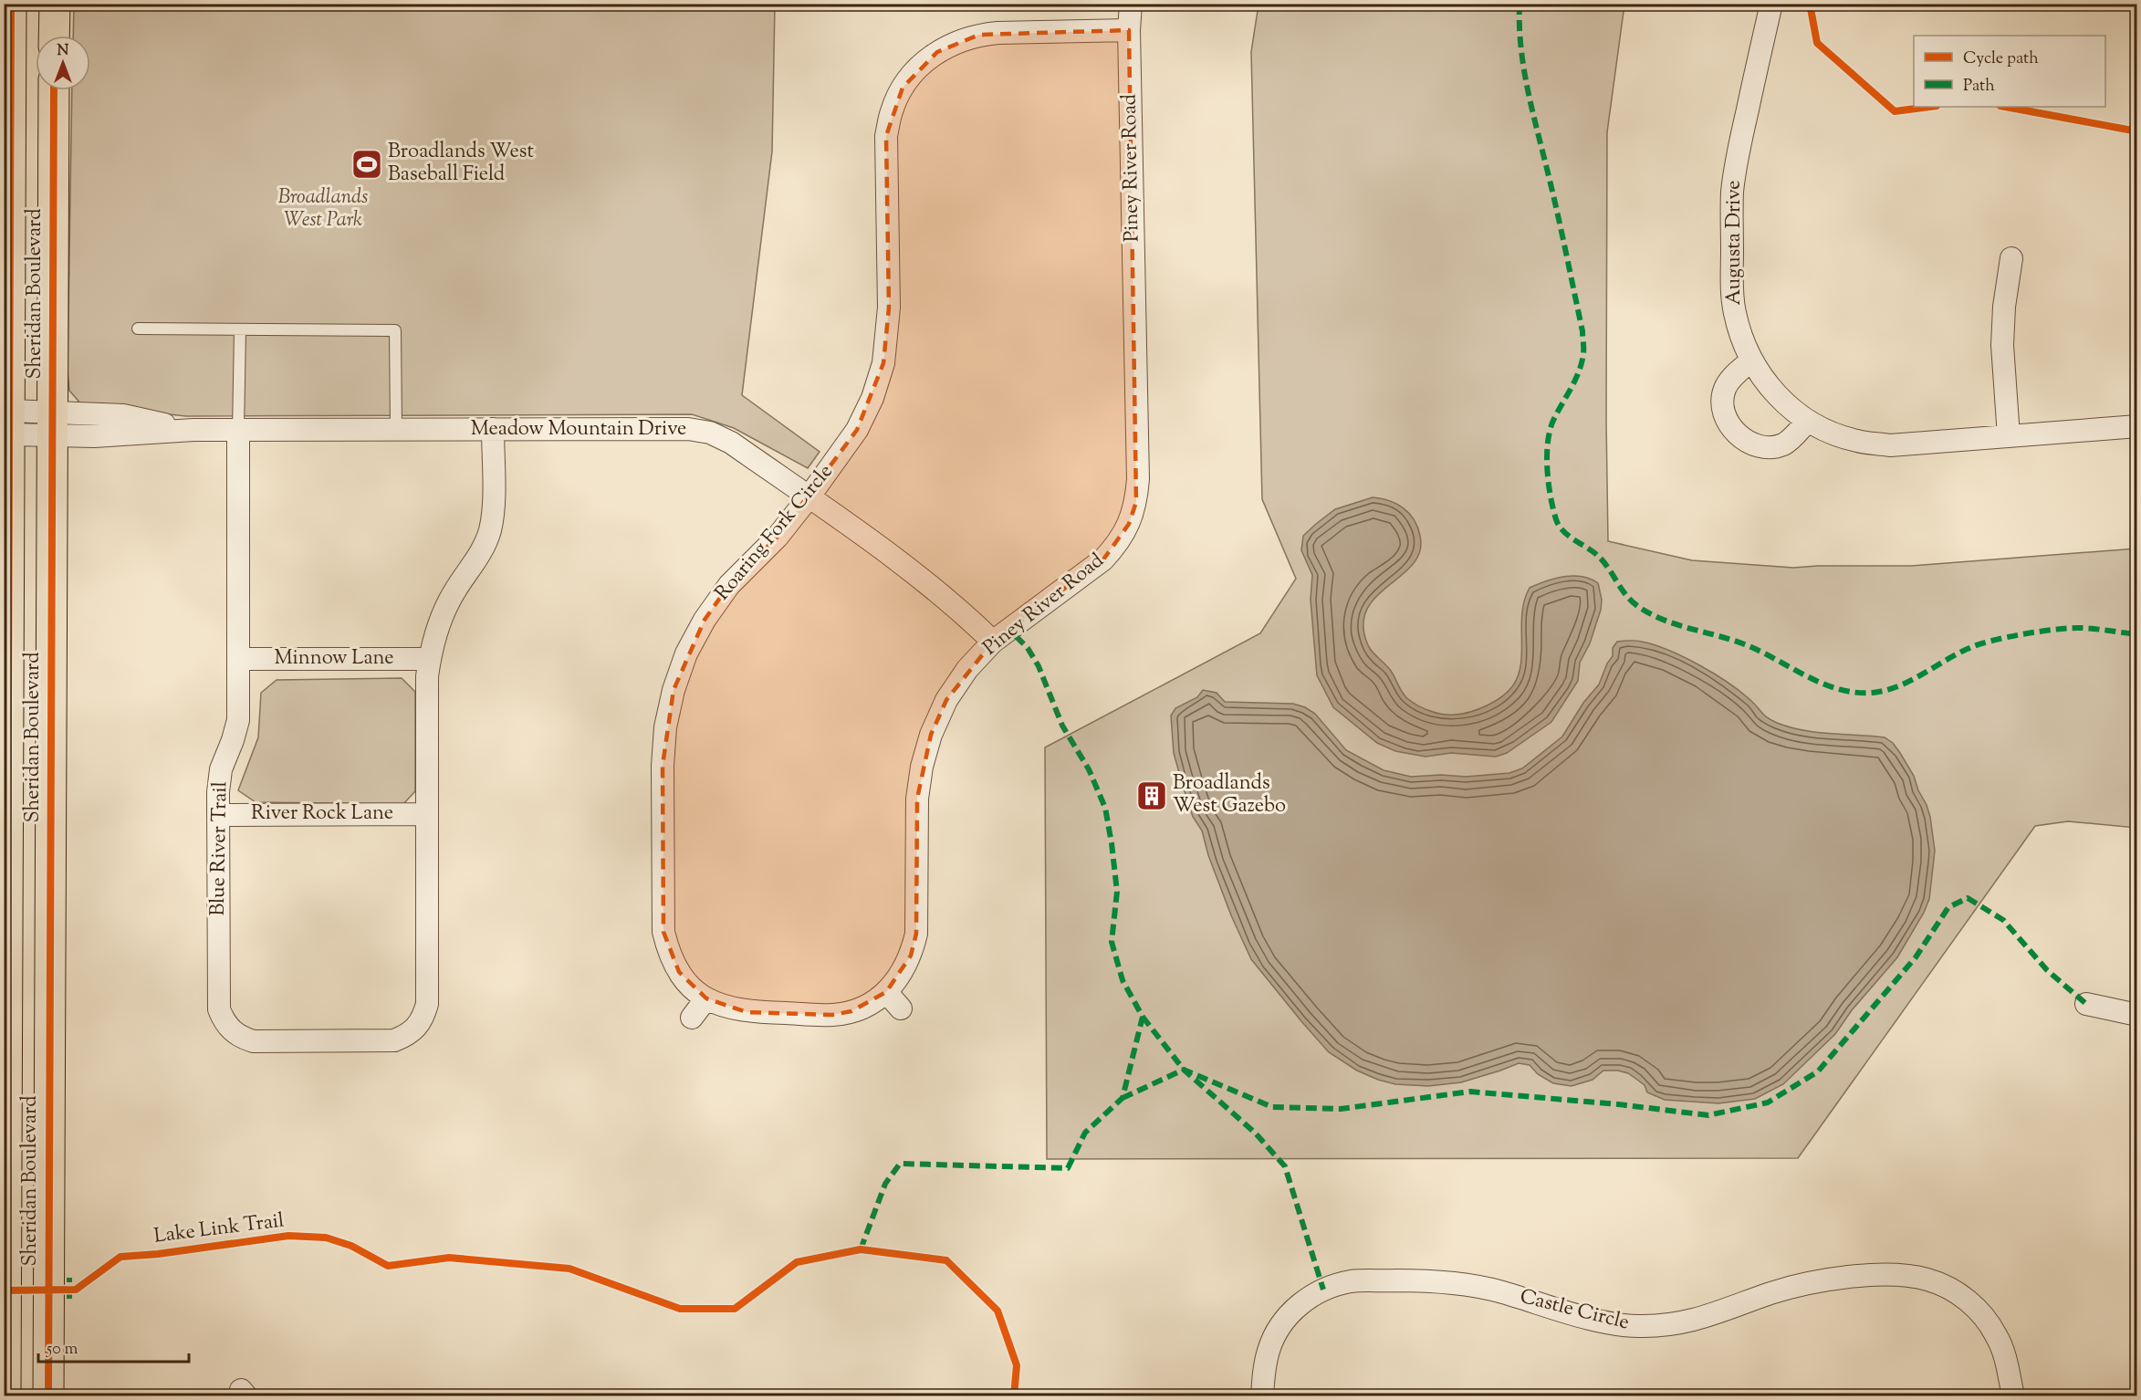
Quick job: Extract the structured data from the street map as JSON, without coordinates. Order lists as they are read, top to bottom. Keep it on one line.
{"streets":{"main road":["Sheridan Boulevard"],"street":["Piney River Road","Augusta Drive","Meadow Mountain Drive","Roaring Fork Circle","Minnow Lane","River Rock Lane","Blue River Trail","Castle Circle"],"cycle path":["Lake Link Trail"]},"crossings":[["Piney River Road","Meadow Mountain Drive"],["Piney River Road","Roaring Fork Circle"],["Sheridan Boulevard","Meadow Mountain Drive"],["Meadow Mountain Drive","Roaring Fork Circle"],["Meadow Mountain Drive","Blue River Trail"],["Minnow Lane","Blue River Trail"],["River Rock Lane","Blue River Trail"]],"parks":["Broadlands West Park"],"places":{"sports":["Broadlands West Baseball Field"],"building":["Broadlands West Gazebo"]},"legend":["Cycle path","Path"],"scale_bar":"50 m","north":"top"}
